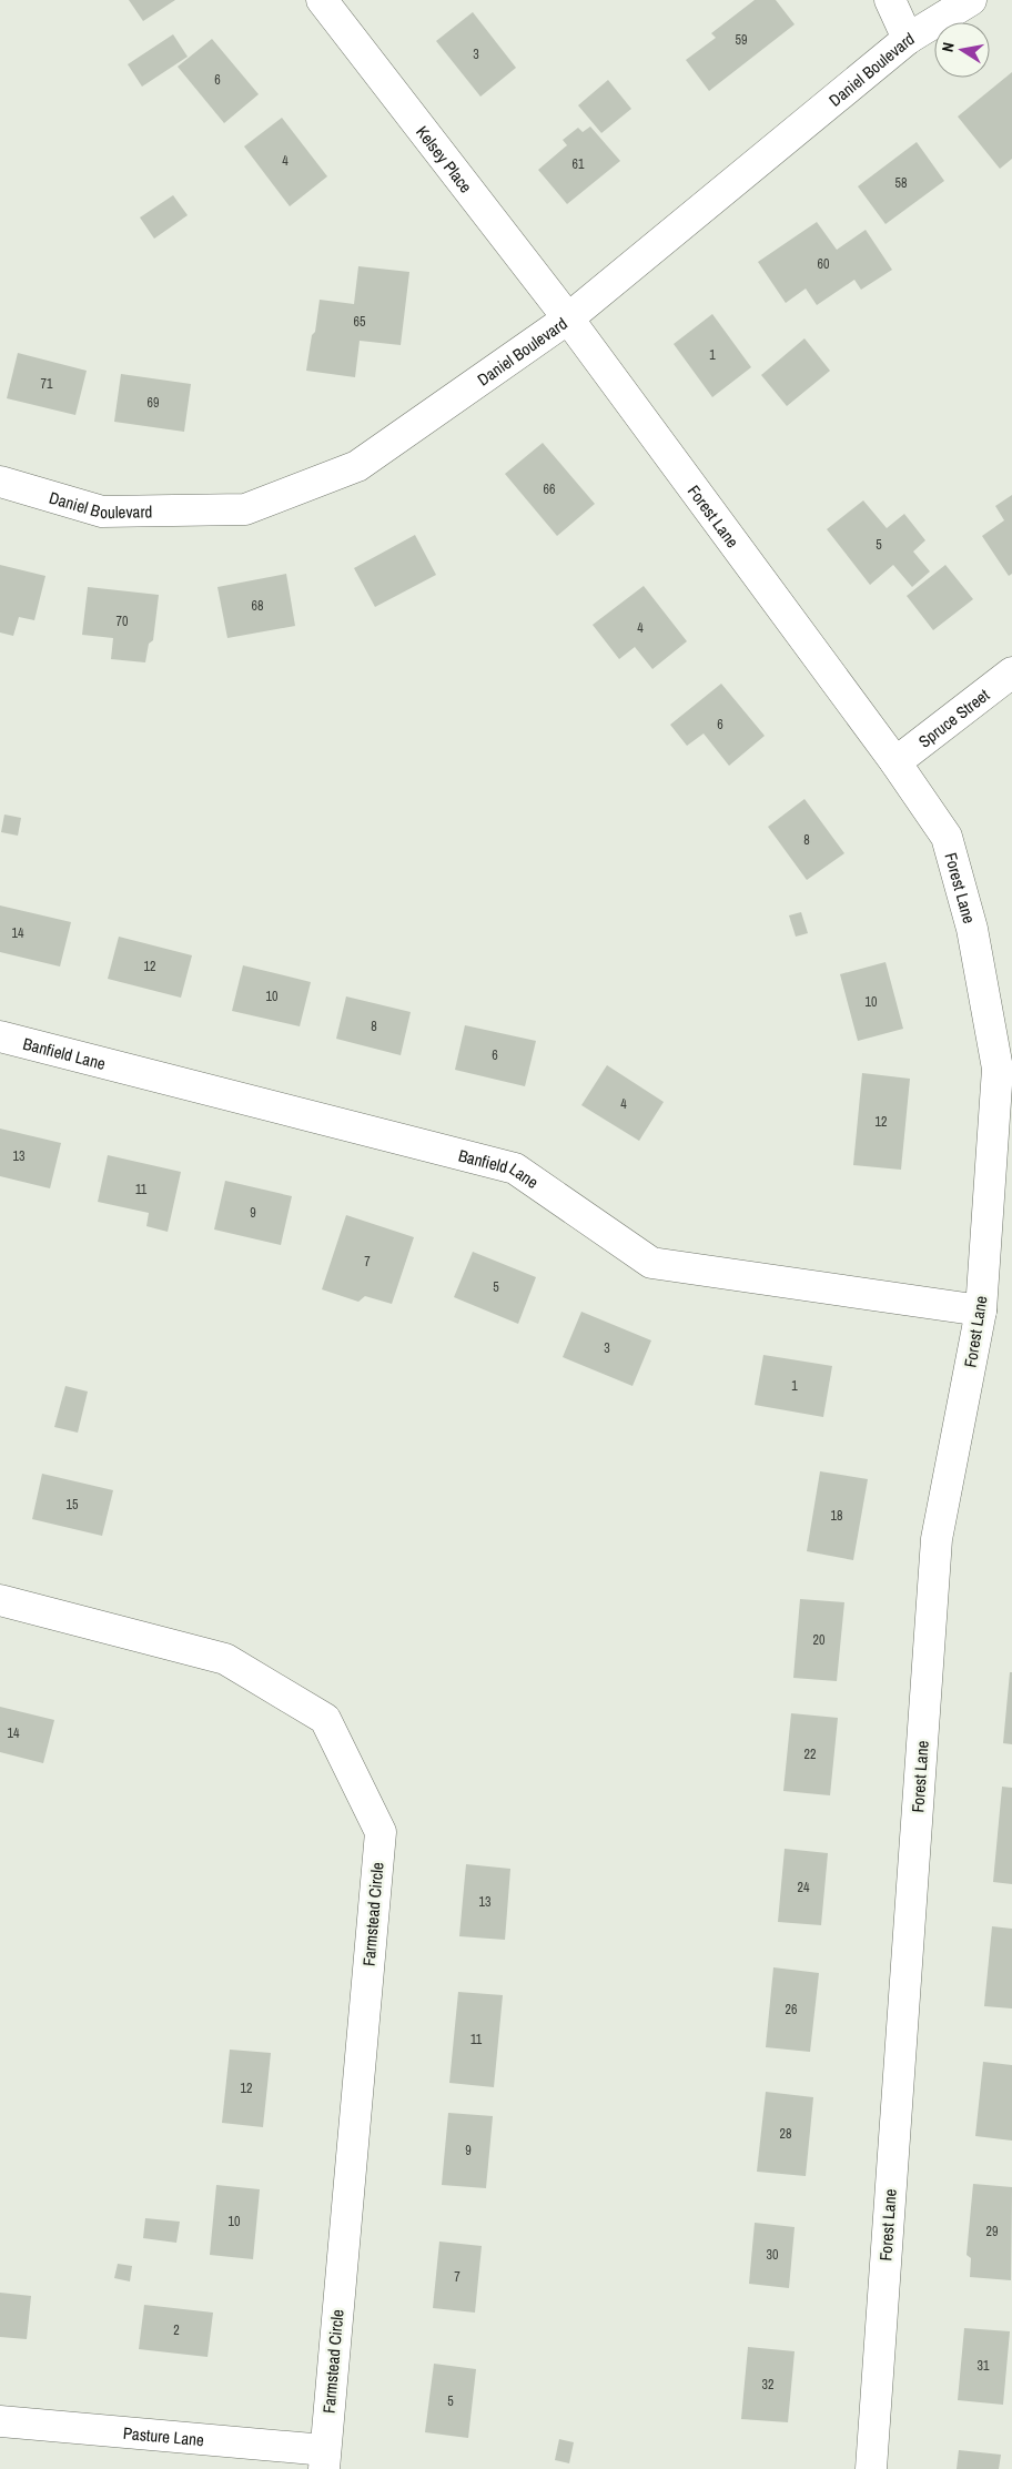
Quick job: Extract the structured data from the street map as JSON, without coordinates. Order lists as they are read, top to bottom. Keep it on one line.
{"streets":{"street":["Daniel Boulevard","Kelsey Place","Forest Lane","Spruce Street","Banfield Lane","Farmstead Circle","Pasture Lane"]},"crossings":[["Daniel Boulevard","Kelsey Place"],["Daniel Boulevard","Forest Lane"],["Kelsey Place","Forest Lane"],["Forest Lane","Spruce Street"],["Forest Lane","Banfield Lane"],["Farmstead Circle","Pasture Lane"]],"house_numbers":["59","3","6","4","61","58","60","65","1","71","69","66","5","68","70","4","6","8","14","12","10","10","8","6","4","12","13","11","9","7","5","3","1","15","18","20","14","22","24","13","26","11","12","28","9","10","29","30","7","2","31","32","5"],"north":"left"}
